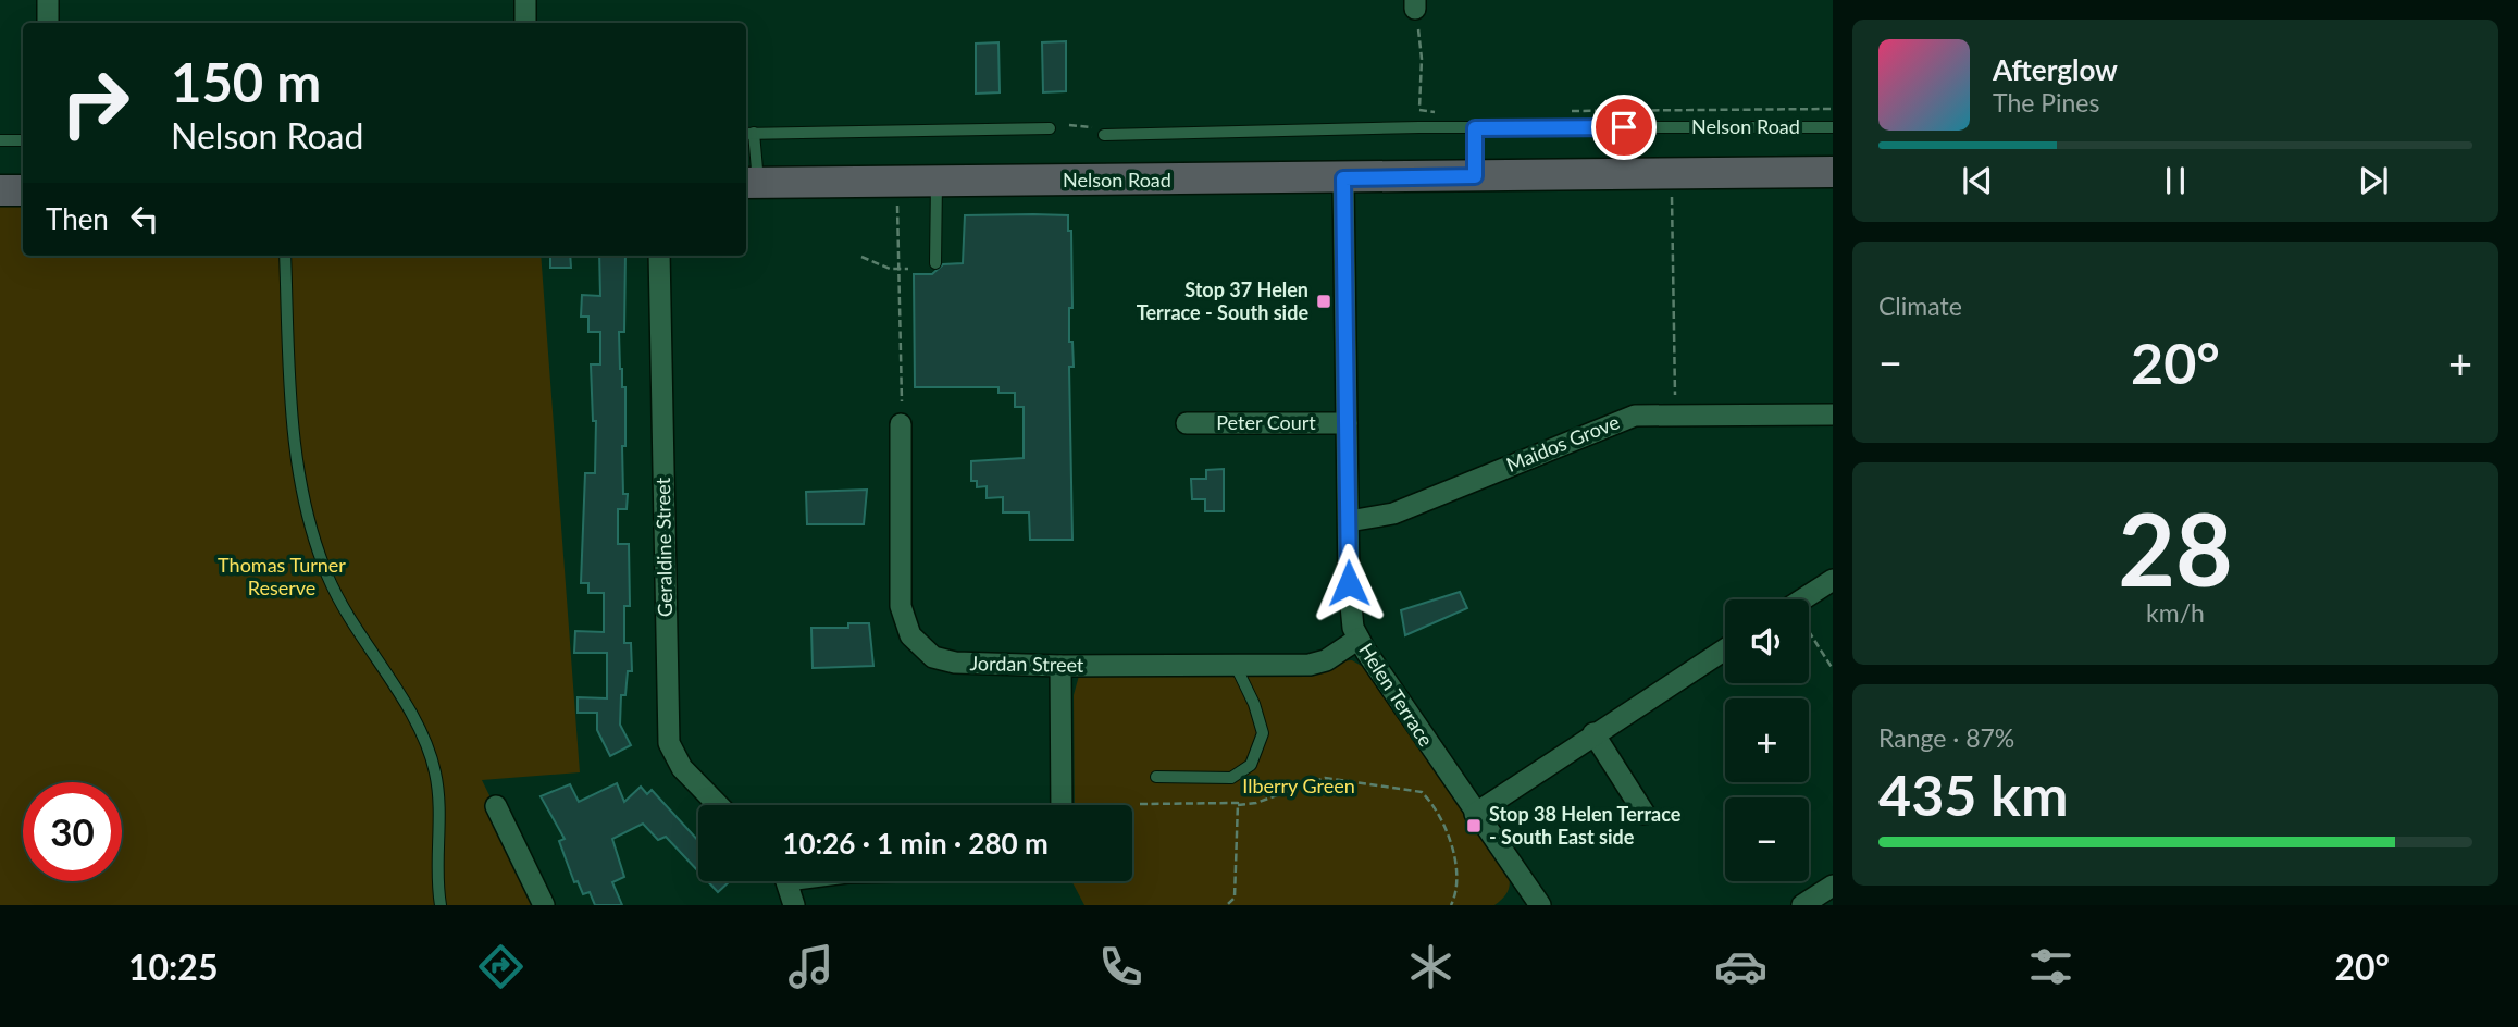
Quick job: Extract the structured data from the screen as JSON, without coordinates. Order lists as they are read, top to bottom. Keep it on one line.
{"streets":{"main road":["Nelson Road"],"street":["Peter Court","Maidos Grove","Geraldine Street","Jordan Street","Helen Terrace"]},"crossings":[["Nelson Road","Helen Terrace"],["Peter Court","Helen Terrace"],["Maidos Grove","Helen Terrace"],["Jordan Street","Helen Terrace"]],"parks":["Thomas Turner Reserve","Ilberry Green"],"places":{"transit":["Stop 37 Helen Terrace - South side","Stop 38 Helen Terrace - South East side"]},"page":{"turn":["150 m","Nelson Road"],"song":["Afterglow","The Pines"],"then":"Then","tile":["Climate",["28","km/h"],["Range · 87%","435 km"]],"heat":["−","20°","+"],"map_buttons":["+","−"],"limit":"30","trip":"10:26 · 1 min · 280 m","tabs":["10:25","20°"]}}
